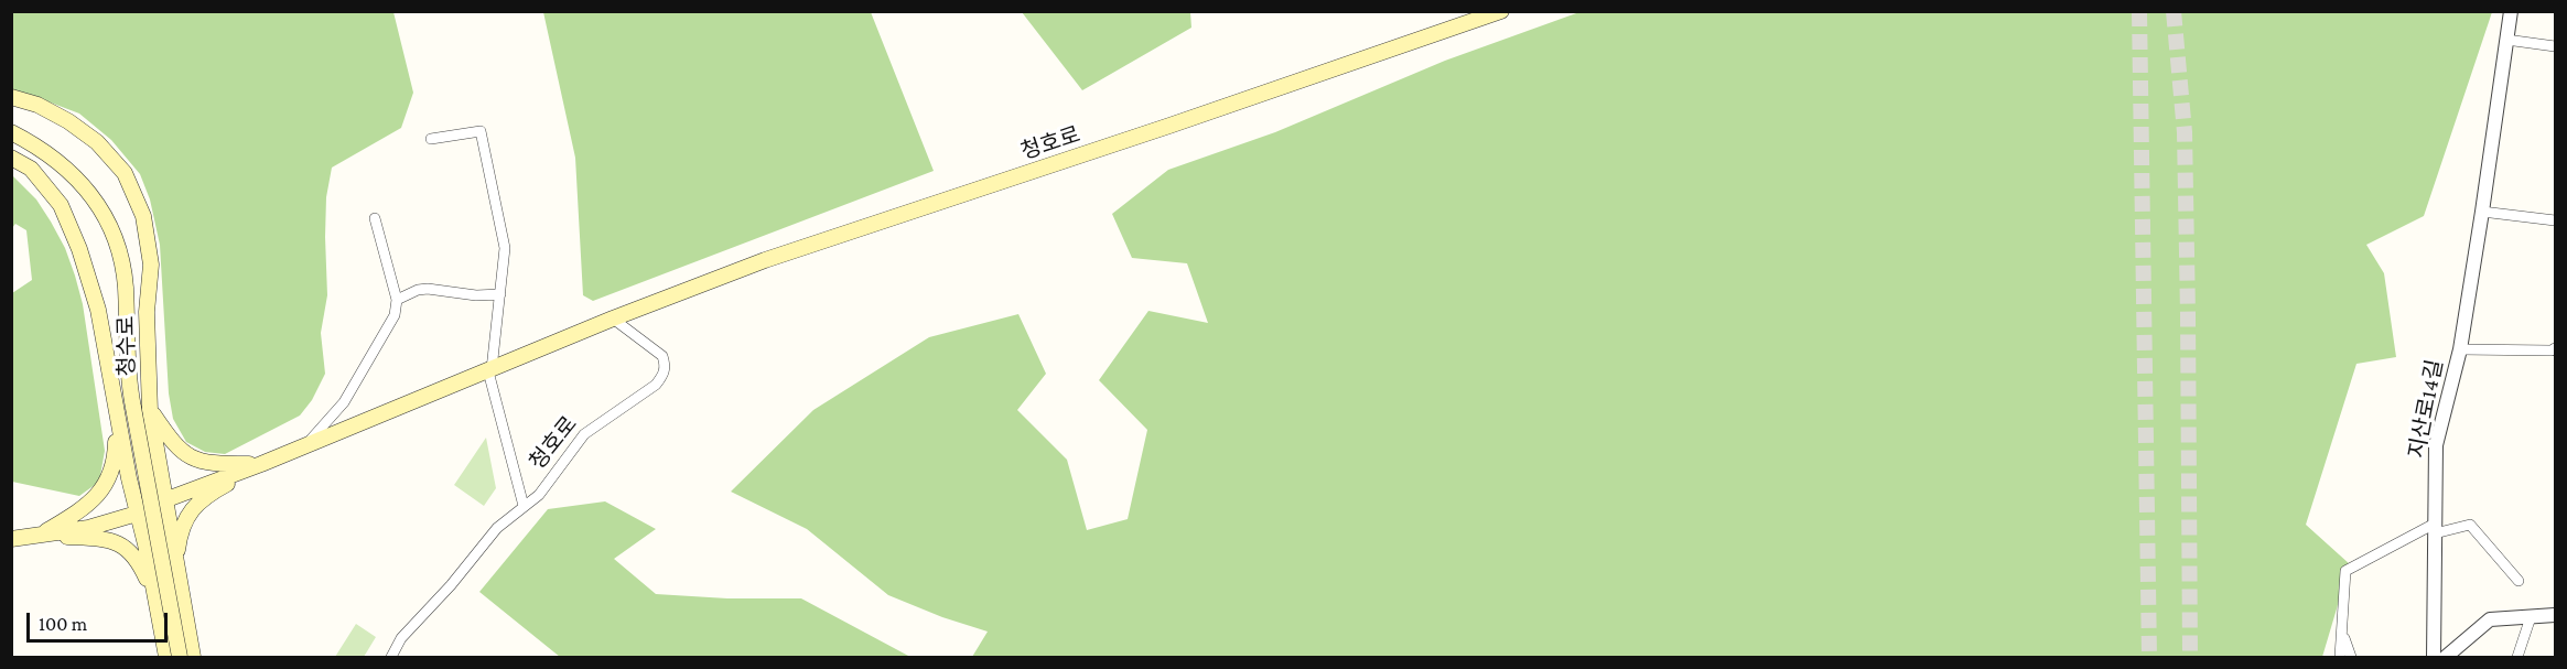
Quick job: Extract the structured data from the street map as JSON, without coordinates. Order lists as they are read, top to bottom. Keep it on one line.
{"streets":{"main road":["청호로","청수로"],"street":["지산로14길"]},"crossings":[["청호로","청수로"]],"scale_bar":"100 m"}
